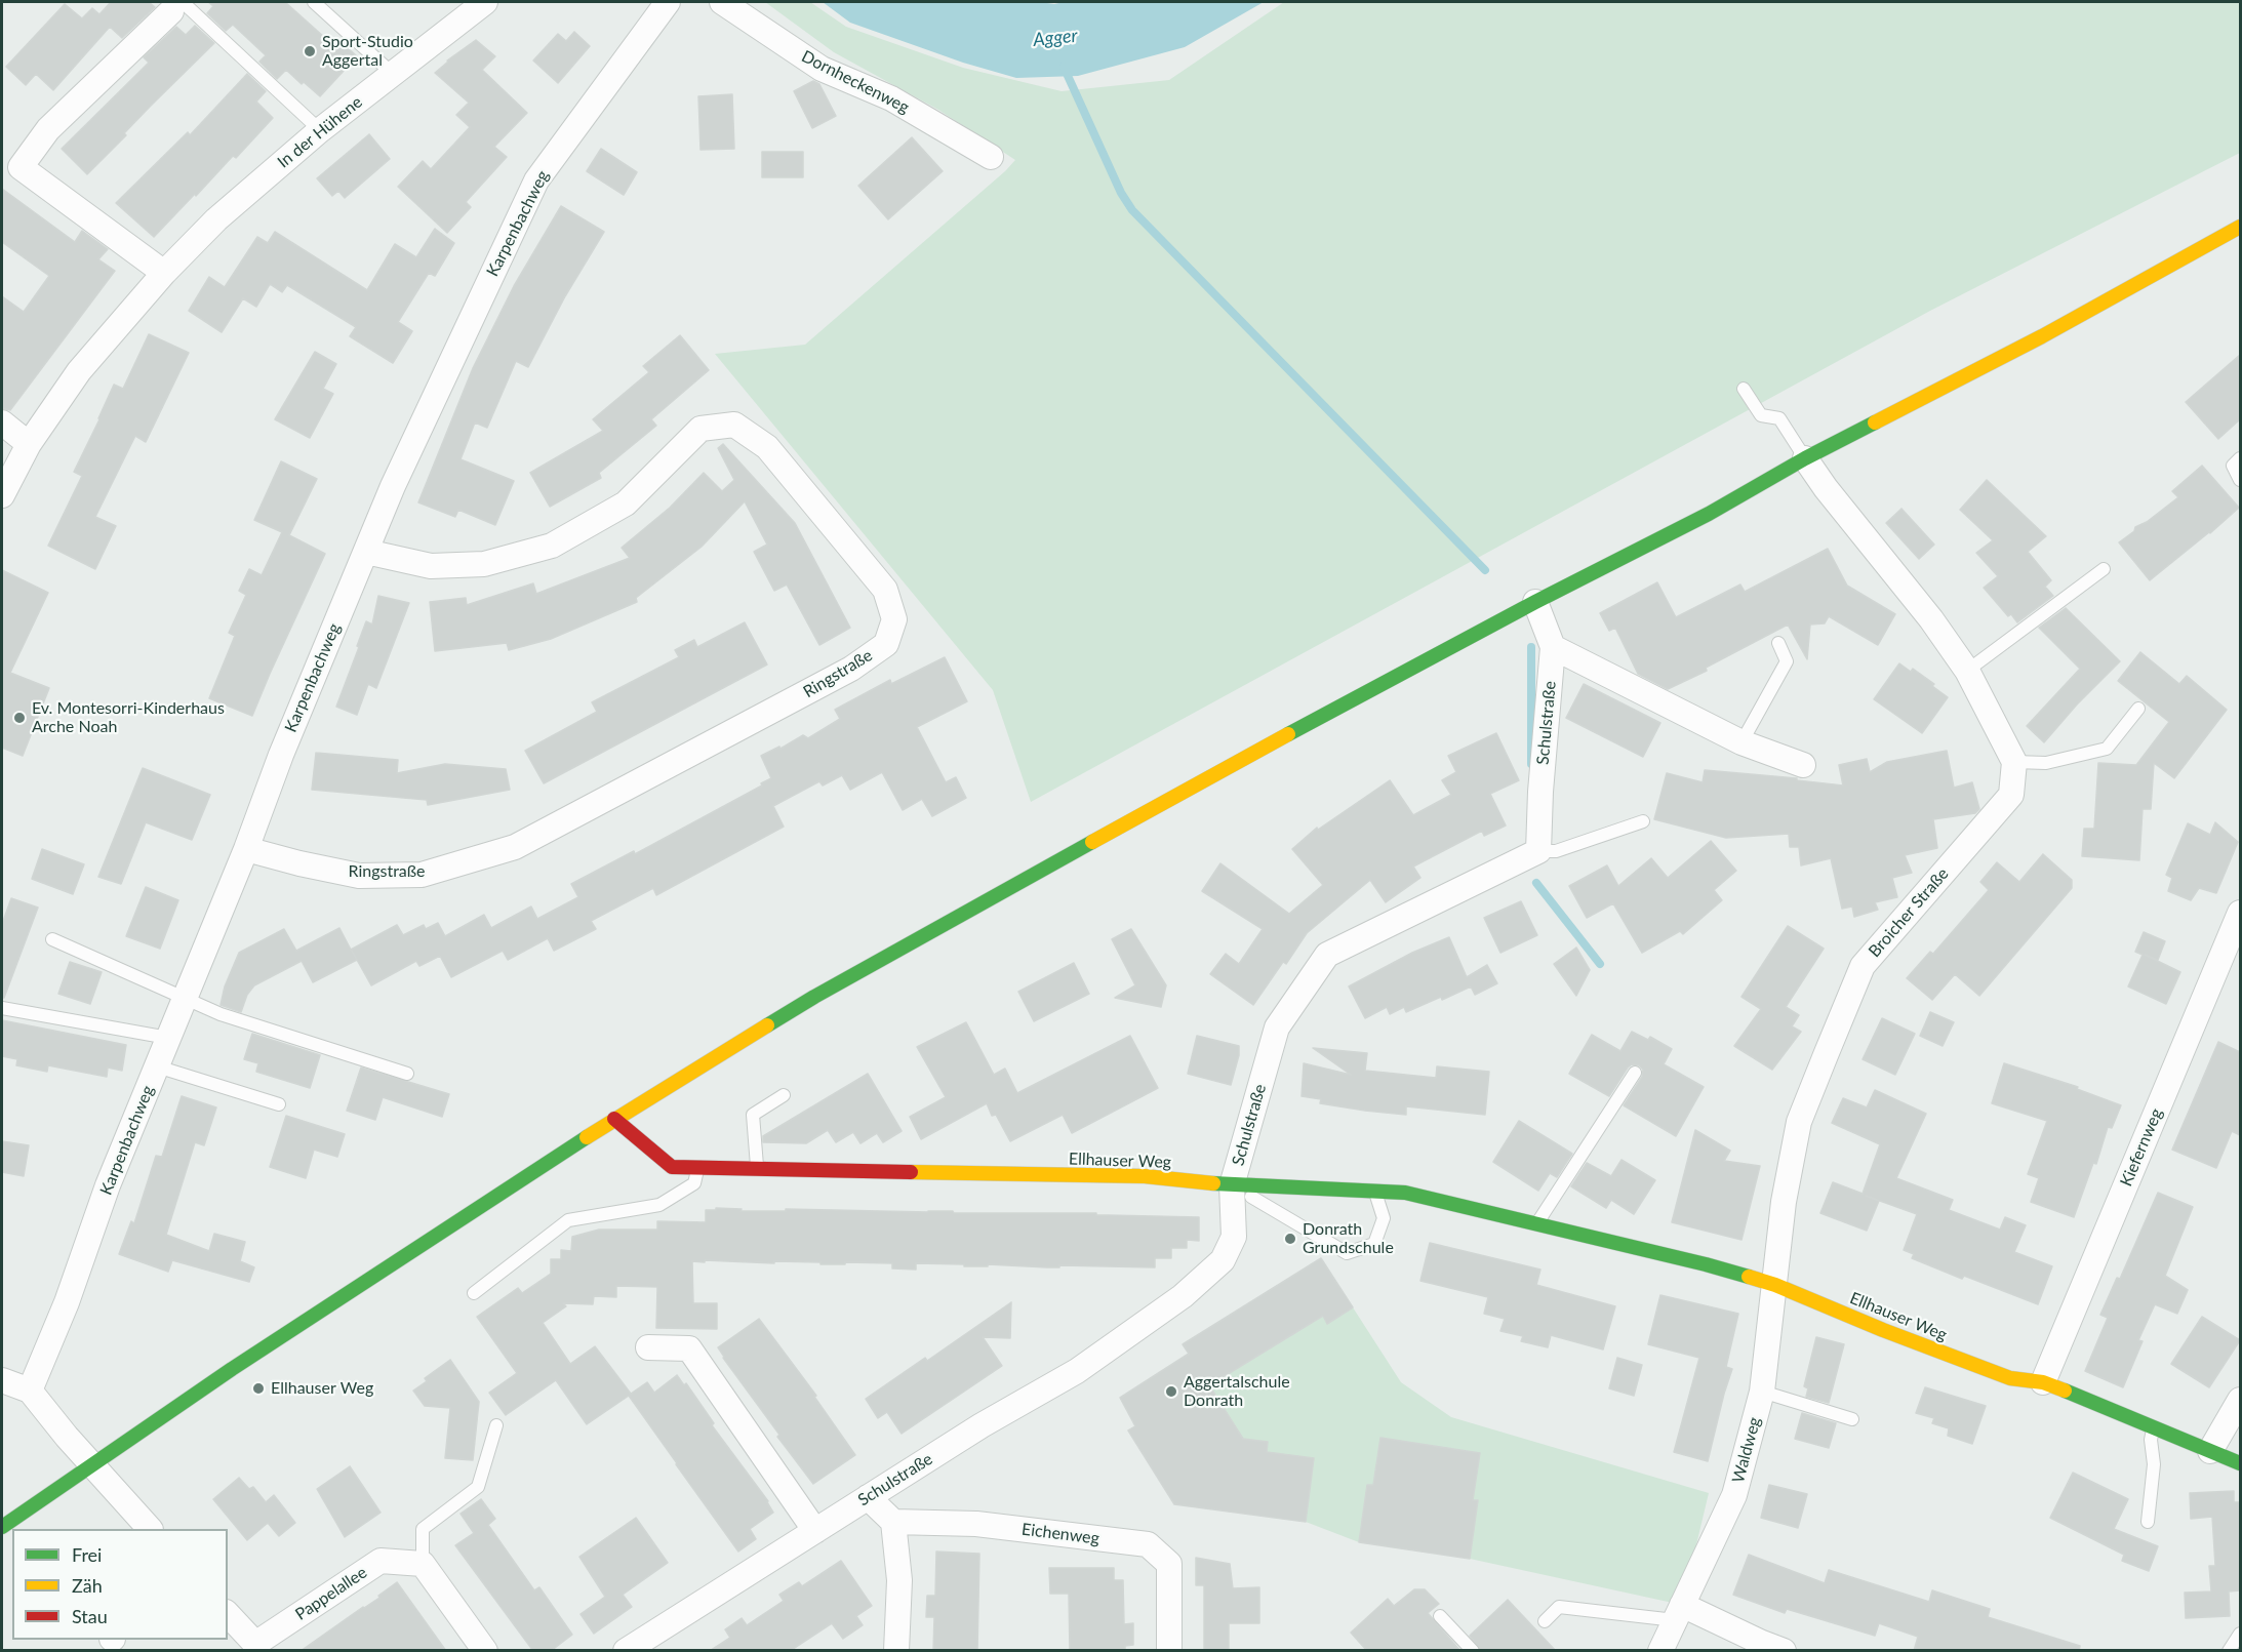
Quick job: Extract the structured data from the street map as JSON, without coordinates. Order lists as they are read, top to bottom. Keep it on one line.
{"streets":{"main road":["Ellhauser Weg"],"street":["Dornheckenweg","In der Hühene","Karpenbachweg","Ringstraße","Schulstraße","Broicher Straße","Kiefernweg","Waldweg","Eichenweg","Pappelallee"]},"crossings":[["Karpenbachweg","Ringstraße"],["Schulstraße","Ellhauser Weg"],["Broicher Straße","Ellhauser Weg"],["Broicher Straße","Waldweg"],["Kiefernweg","Ellhauser Weg"],["Ellhauser Weg","Waldweg"]],"water":["Agger"],"places":["Sport-Studio Aggertal","Ev. Montesorri-Kinderhaus Arche Noah","Donrath Grundschule","Ellhauser Weg","Aggertalschule Donrath"],"legend":["Frei","Zäh","Stau"]}
